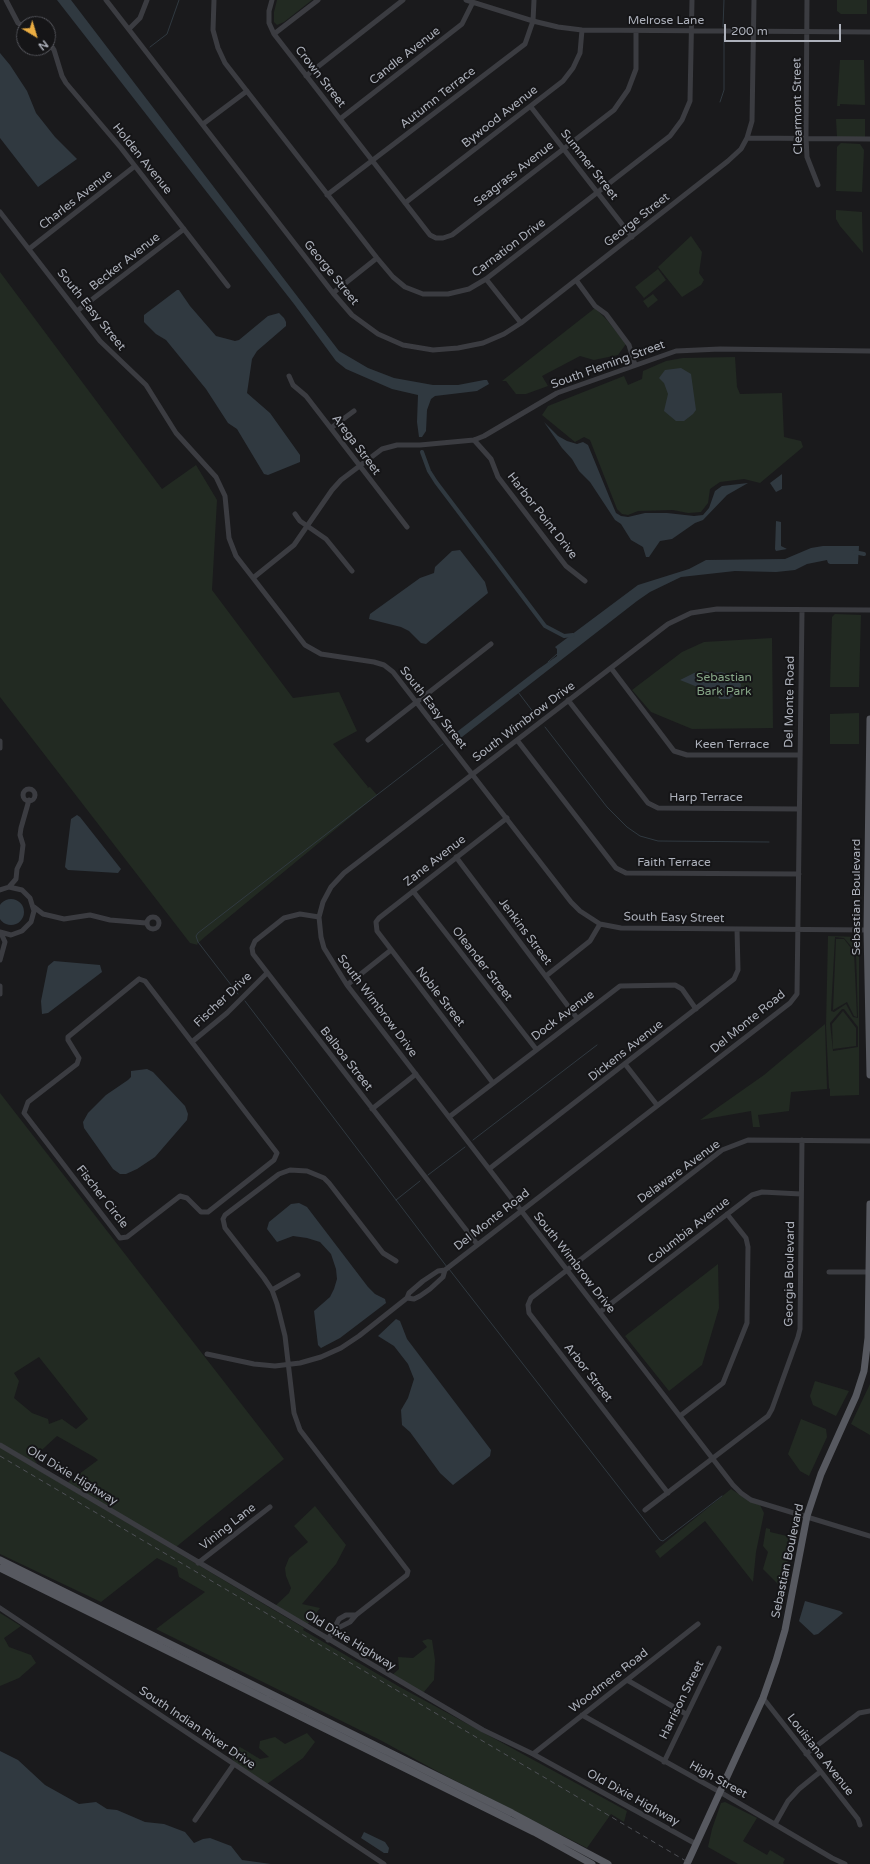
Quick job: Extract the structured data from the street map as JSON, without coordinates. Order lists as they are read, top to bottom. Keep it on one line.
{"streets":{"main road":["Sebastian Boulevard"],"street":["Melrose Lane","Candle Avenue","Crown Street","Autumn Terrace","Clearmont Street","Bywood Avenue","Holden Avenue","Summer Street","Seagrass Avenue","Charles Avenue","George Street","Carnation Drive","Becker Avenue","South Easy Street","South Fleming Street","Arega Street","Harbor Point Drive","Del Monte Road","South Wimbrow Drive","Keen Terrace","Harp Terrace","Zane Avenue","Faith Terrace","Jenkins Street","Oleander Street","Noble Street","Fischer Drive","Dock Avenue","Dickens Avenue","Balboa Street","Delaware Avenue","Fischer Circle","Columbia Avenue","Georgia Boulevard","Arbor Street","Old Dixie Highway","Vining Lane","Woodmere Road","Harrison Street","South Indian River Drive","Louisiana Avenue","High Street"]},"crossings":[["Melrose Lane","Candle Avenue"],["Melrose Lane","Autumn Terrace"],["Melrose Lane","Clearmont Street"],["Melrose Lane","Bywood Avenue"],["Melrose Lane","Seagrass Avenue"],["Melrose Lane","Carnation Drive"],["Candle Avenue","Crown Street"],["Crown Street","Autumn Terrace"],["Crown Street","Seagrass Avenue"],["Autumn Terrace","Seagrass Avenue"],["Autumn Terrace","Carnation Drive"],["Bywood Avenue","Summer Street"],["Bywood Avenue","Seagrass Avenue"],["Holden Avenue","Charles Avenue"],["Holden Avenue","Becker Avenue"],["Summer Street","Seagrass Avenue"],["Summer Street","George Street"],["Summer Street","Carnation Drive"],["Charles Avenue","South Easy Street"],["Becker Avenue","South Easy Street"],["South Easy Street","South Fleming Street"],["South Easy Street","Del Monte Road"],["South Easy Street","South Wimbrow Drive"],["South Easy Street","Zane Avenue"],["South Easy Street","Sebastian Boulevard"],["South Easy Street","Dickens Avenue"],["South Fleming Street","Arega Street"],["South Fleming Street","Harbor Point Drive"],["Del Monte Road","South Wimbrow Drive"],["Del Monte Road","Keen Terrace"],["Del Monte Road","Harp Terrace"],["Del Monte Road","Faith Terrace"],["Del Monte Road","Balboa Street"],["South Wimbrow Drive","Keen Terrace"],["South Wimbrow Drive","Harp Terrace"],["South Wimbrow Drive","Faith Terrace"],["South Wimbrow Drive","Sebastian Boulevard"],["South Wimbrow Drive","Dock Avenue"],["South Wimbrow Drive","Dickens Avenue"],["South Wimbrow Drive","Balboa Street"],["South Wimbrow Drive","Delaware Avenue"],["South Wimbrow Drive","Columbia Avenue"],["South Wimbrow Drive","Georgia Boulevard"],["South Wimbrow Drive","Arbor Street"],["Zane Avenue","Jenkins Street"],["Zane Avenue","Oleander Street"],["Zane Avenue","Noble Street"],["Sebastian Boulevard","Old Dixie Highway"],["Sebastian Boulevard","Louisiana Avenue"],["Sebastian Boulevard","High Street"],["Jenkins Street","Dock Avenue"],["Oleander Street","Dock Avenue"],["Noble Street","Dock Avenue"],["Fischer Drive","Balboa Street"],["Fischer Drive","Fischer Circle"],["Dock Avenue","Dickens Avenue"],["Delaware Avenue","Georgia Boulevard"],["Delaware Avenue","Arbor Street"],["Columbia Avenue","Georgia Boulevard"],["Georgia Boulevard","Arbor Street"],["Old Dixie Highway","Vining Lane"],["Old Dixie Highway","Woodmere Road"],["Woodmere Road","High Street"],["Harrison Street","High Street"]],"parks":["Sebastian Bark Park"],"scale_bar":"200 m","north":"bottom right"}
